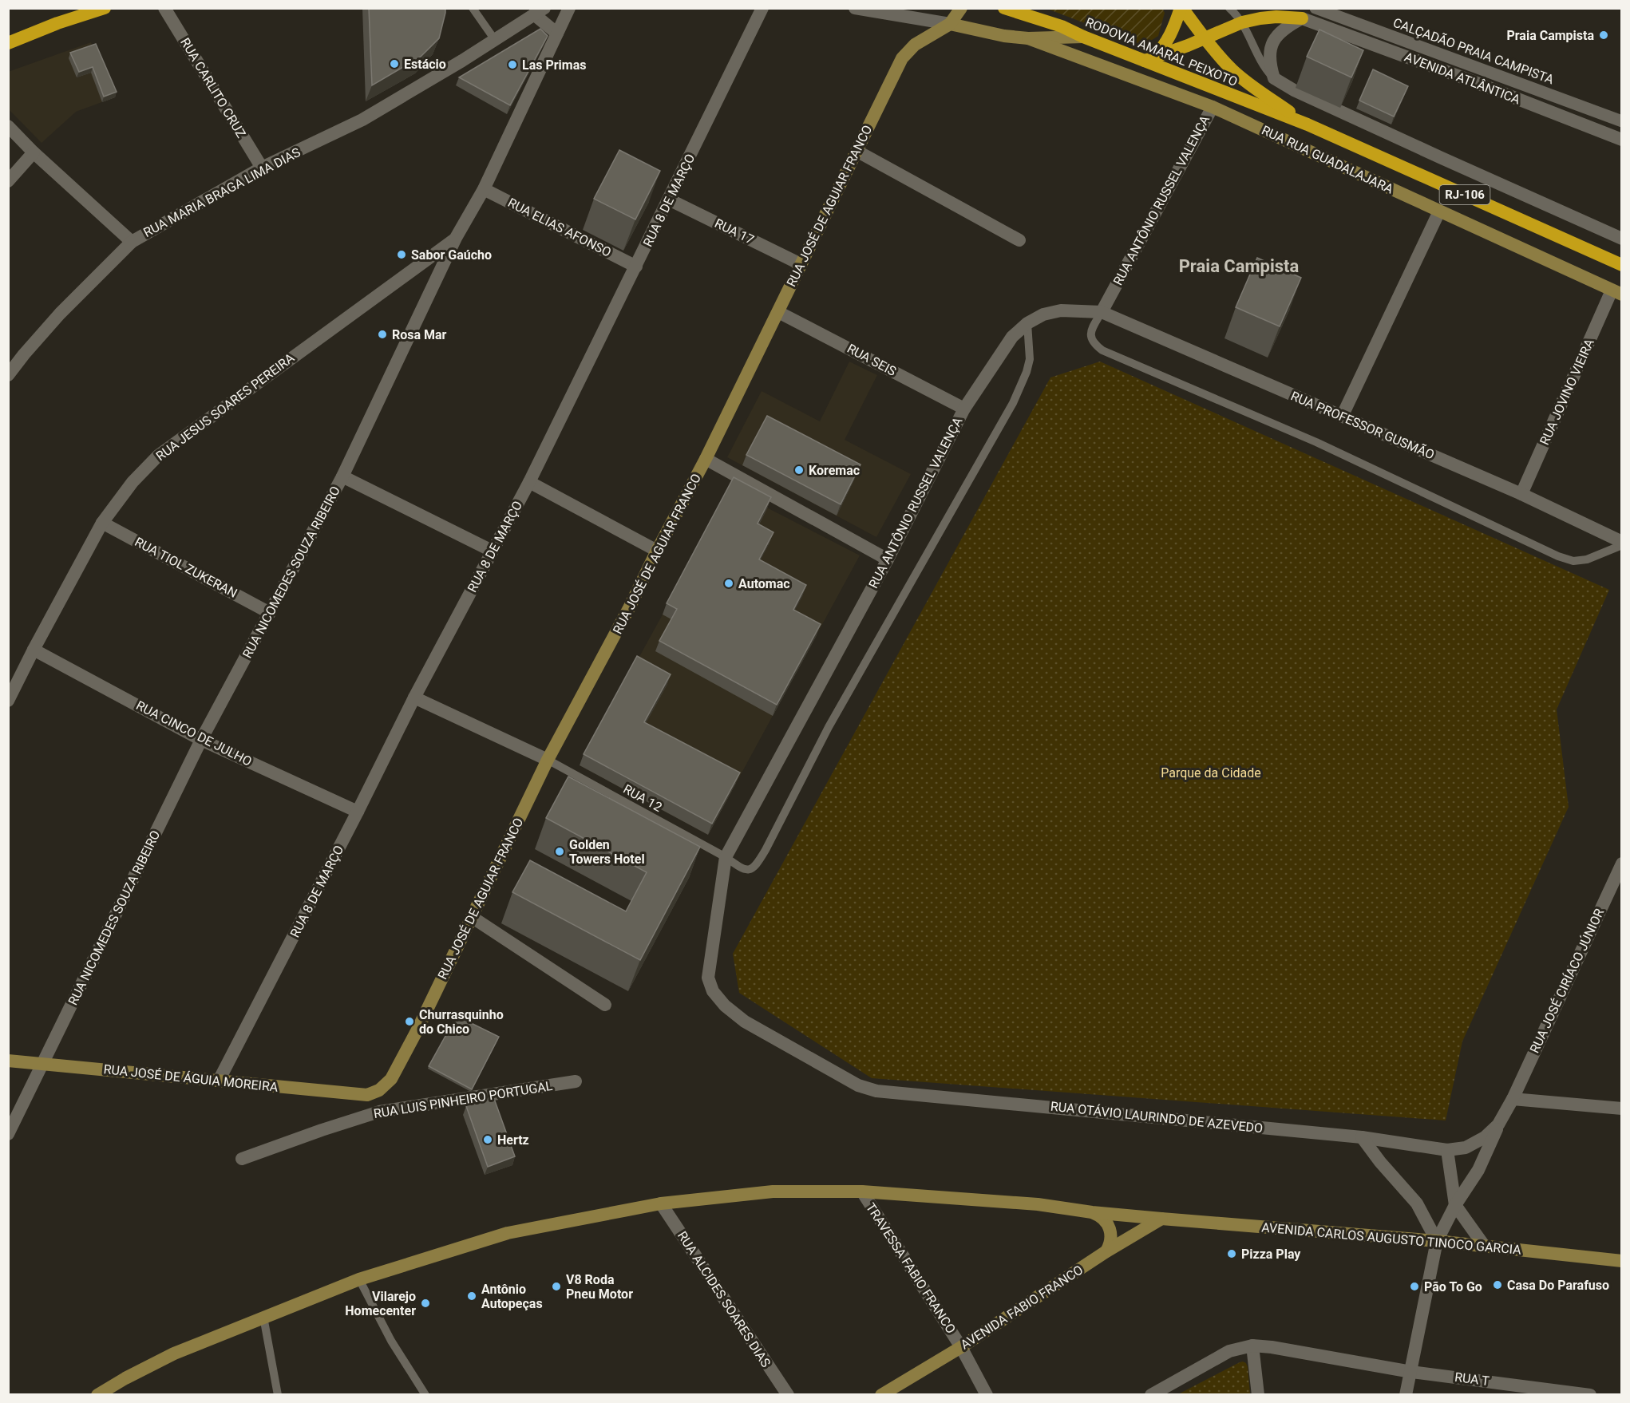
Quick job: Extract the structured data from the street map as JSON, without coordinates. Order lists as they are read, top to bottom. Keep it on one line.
{"streets":{"highway":["RODOVIA AMARAL PEIXOTO","RJ-106"],"main road":["RUA RUA GUADALAJARA","RUA JOSÉ DE AGUIAR FRANCO","RUA JOSÉ DE ÁGUIA MOREIRA","AVENIDA CARLOS AUGUSTO TINOCO GARCIA","AVENIDA FABIO FRANCO"],"street":["CALÇADÃO PRAIA CAMPISTA","AVENIDA ATLÂNTICA","RUA CARLITO CRUZ","RUA MARIA BRAGA LIMA DIAS","RUA 8 DE MARÇO","RUA ANTÔNIO RUSSEL VALENÇA","RUA ELIAS AFONSO","RUA 17","RUA SEIS","RUA JOVINO VIEIRA","RUA JESUS SOARES PEREIRA","RUA PROFESSOR GUSMÃO","RUA TIOL ZUKERAN","RUA NICOMEDES SOUZA RIBEIRO","RUA CINCO DE JULHO","RUA JOSÉ CIRÍACO JÚNIOR","RUA LUIS PINHEIRO PORTUGAL","RUA OTÁVIO LAURINDO DE AZEVEDO","TRAVESSA FABIO FRANCO","RUA ALCIDES SOARES DIAS","RUA T"],"lane":["RUA 12"]},"crossings":[["RUA CARLITO CRUZ","RUA MARIA BRAGA LIMA DIAS"],["RUA RUA GUADALAJARA","RUA ANTÔNIO RUSSEL VALENÇA"],["RUA RUA GUADALAJARA","RUA JOVINO VIEIRA"],["RUA 8 DE MARÇO","RUA ELIAS AFONSO"],["RUA 8 DE MARÇO","RUA 17"],["RUA 8 DE MARÇO","RUA CINCO DE JULHO"],["RUA 8 DE MARÇO","RUA JOSÉ DE ÁGUIA MOREIRA"],["RUA ANTÔNIO RUSSEL VALENÇA","RUA SEIS"],["RUA ANTÔNIO RUSSEL VALENÇA","RUA PROFESSOR GUSMÃO"],["RUA ANTÔNIO RUSSEL VALENÇA","RUA 12"],["RUA ANTÔNIO RUSSEL VALENÇA","RUA OTÁVIO LAURINDO DE AZEVEDO"],["RUA JOSÉ DE AGUIAR FRANCO","RUA 17"],["RUA JOSÉ DE AGUIAR FRANCO","RUA SEIS"],["RUA JOSÉ DE AGUIAR FRANCO","RUA 12"],["RUA JOSÉ DE AGUIAR FRANCO","RUA JOSÉ DE ÁGUIA MOREIRA"],["RUA ELIAS AFONSO","RUA NICOMEDES SOUZA RIBEIRO"],["RUA JOVINO VIEIRA","RUA PROFESSOR GUSMÃO"],["RUA JESUS SOARES PEREIRA","RUA TIOL ZUKERAN"],["RUA JESUS SOARES PEREIRA","RUA NICOMEDES SOUZA RIBEIRO"],["RUA JESUS SOARES PEREIRA","RUA CINCO DE JULHO"],["RUA TIOL ZUKERAN","RUA NICOMEDES SOUZA RIBEIRO"],["RUA NICOMEDES SOUZA RIBEIRO","RUA CINCO DE JULHO"],["RUA NICOMEDES SOUZA RIBEIRO","RUA JOSÉ DE ÁGUIA MOREIRA"],["RUA JOSÉ CIRÍACO JÚNIOR","RUA OTÁVIO LAURINDO DE AZEVEDO"],["AVENIDA CARLOS AUGUSTO TINOCO GARCIA","AVENIDA FABIO FRANCO"],["TRAVESSA FABIO FRANCO","AVENIDA FABIO FRANCO"]],"districts":["Praia Campista"],"parks":["Parque da Cidade"],"places":["Praia Campista","Estácio","Las Primas","Sabor Gaúcho","Rosa Mar","Koremac","Automac","Golden Towers Hotel","Churrasquinho do Chico","Hertz","Pizza Play","Casa Do Parafuso","V8 Roda Pneu Motor","Pão To Go","Antônio Autopeças","Vilarejo Homecenter"]}
